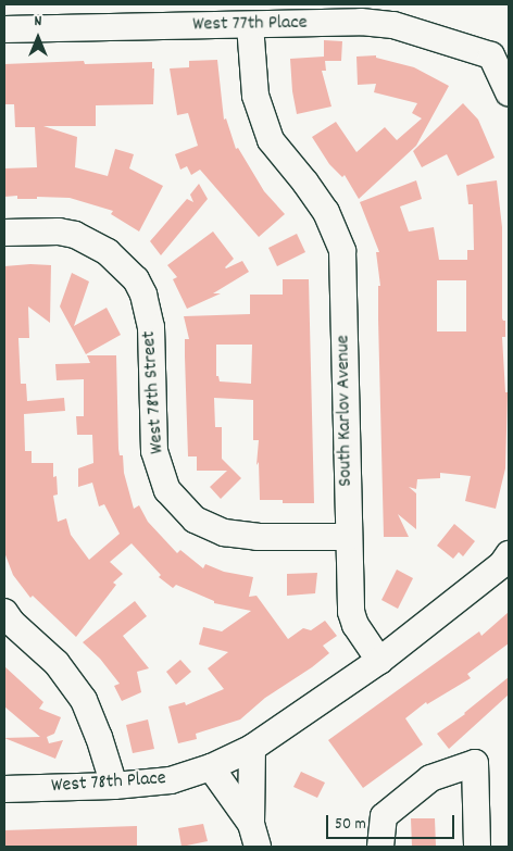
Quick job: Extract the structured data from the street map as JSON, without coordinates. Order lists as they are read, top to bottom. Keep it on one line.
{"streets":{"street":["West 77th Place","West 78th Street","South Karlov Avenue","West 78th Place"]},"crossings":[["West 77th Place","South Karlov Avenue"],["West 78th Street","South Karlov Avenue"]],"scale_bar":"50 m","north":"top"}
